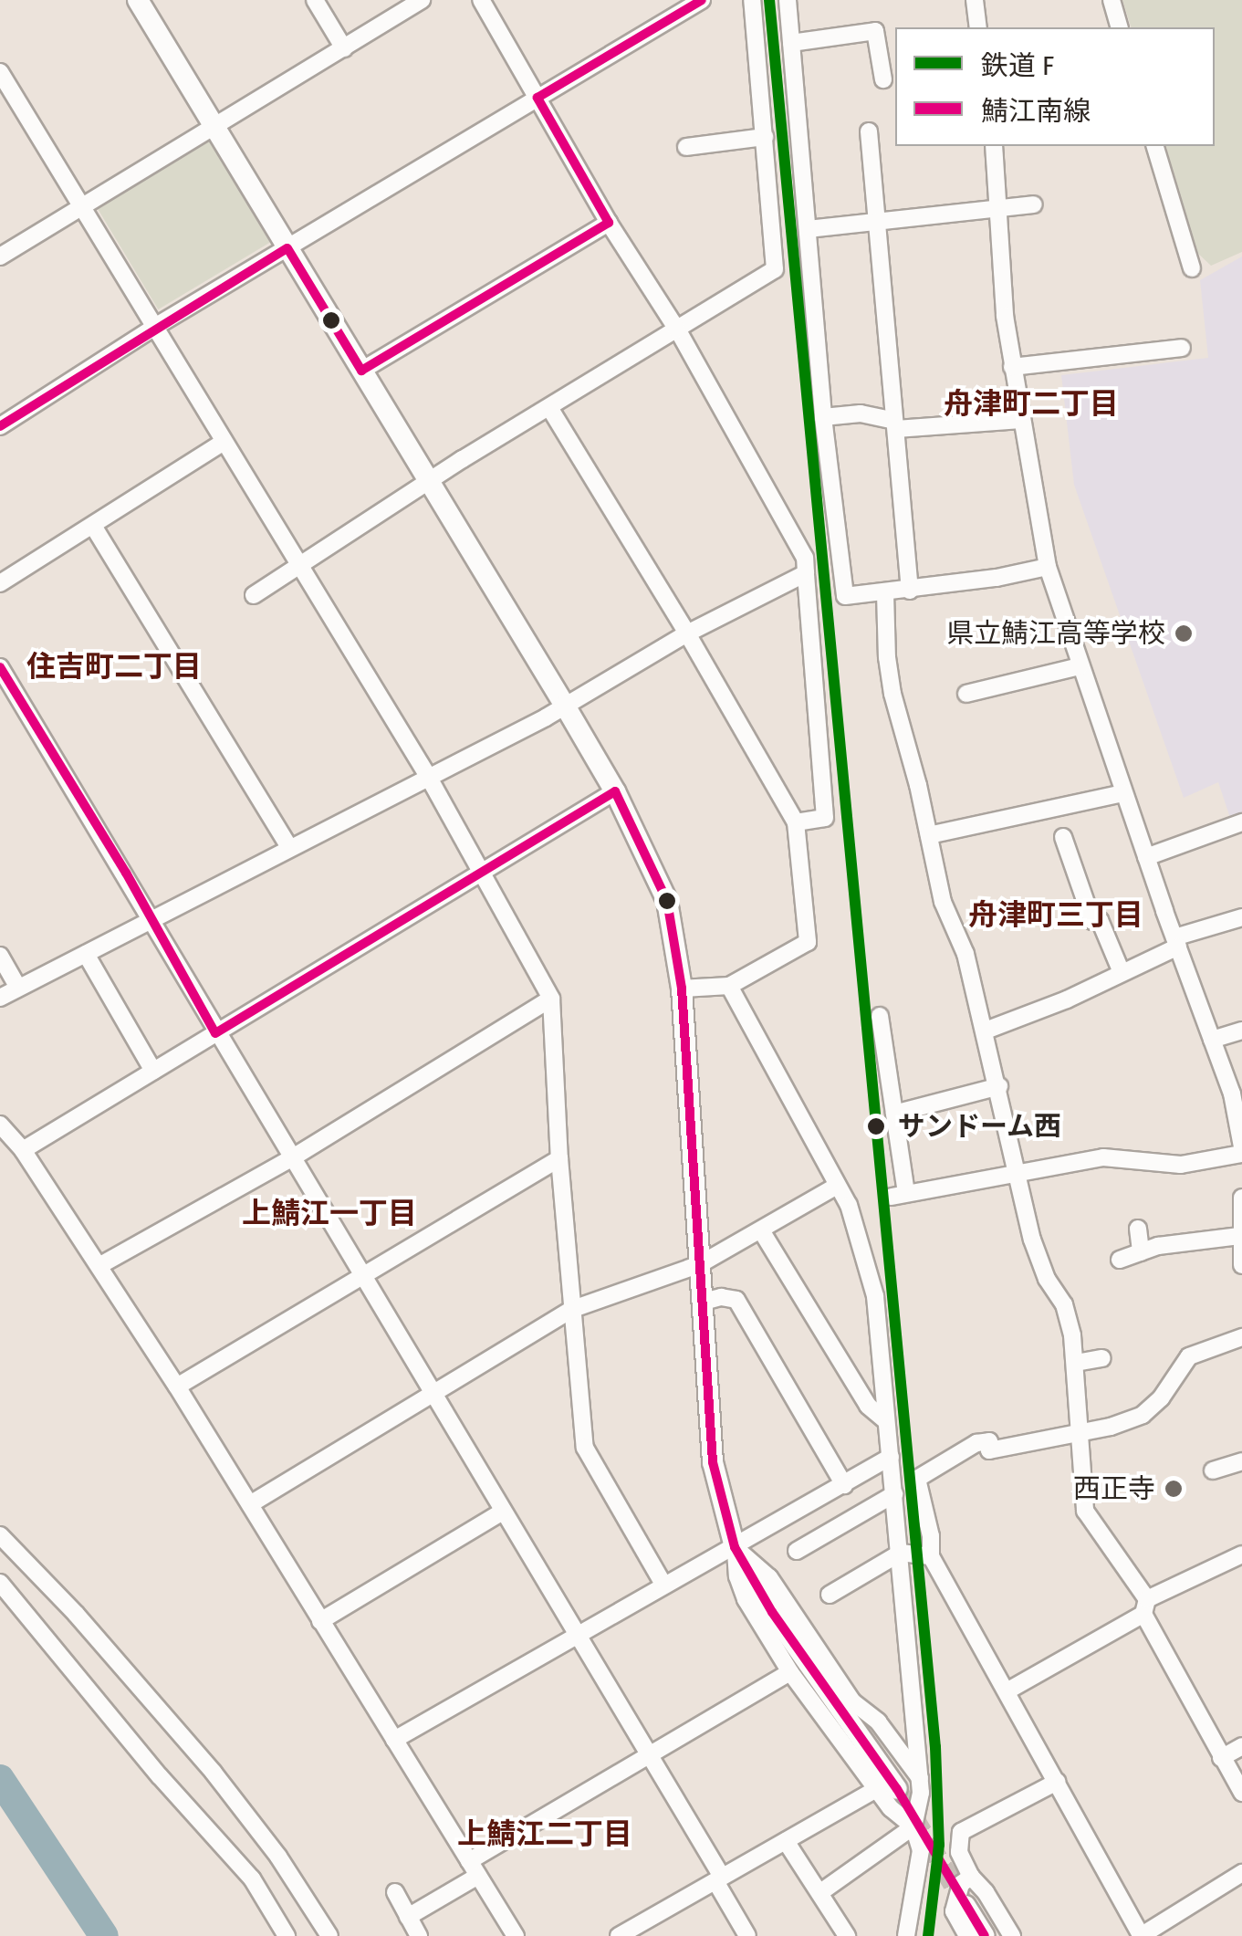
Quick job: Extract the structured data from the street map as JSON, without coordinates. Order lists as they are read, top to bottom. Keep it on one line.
{"districts":["舟津町二丁目","住吉町二丁目","舟津町三丁目","上鯖江一丁目","上鯖江二丁目"],"places":["県立鯖江高等学校","サンドーム西","西正寺"],"lines":["rail line F","transit line 鯖江南線"],"legend":["鉄道 F","鯖江南線"]}
